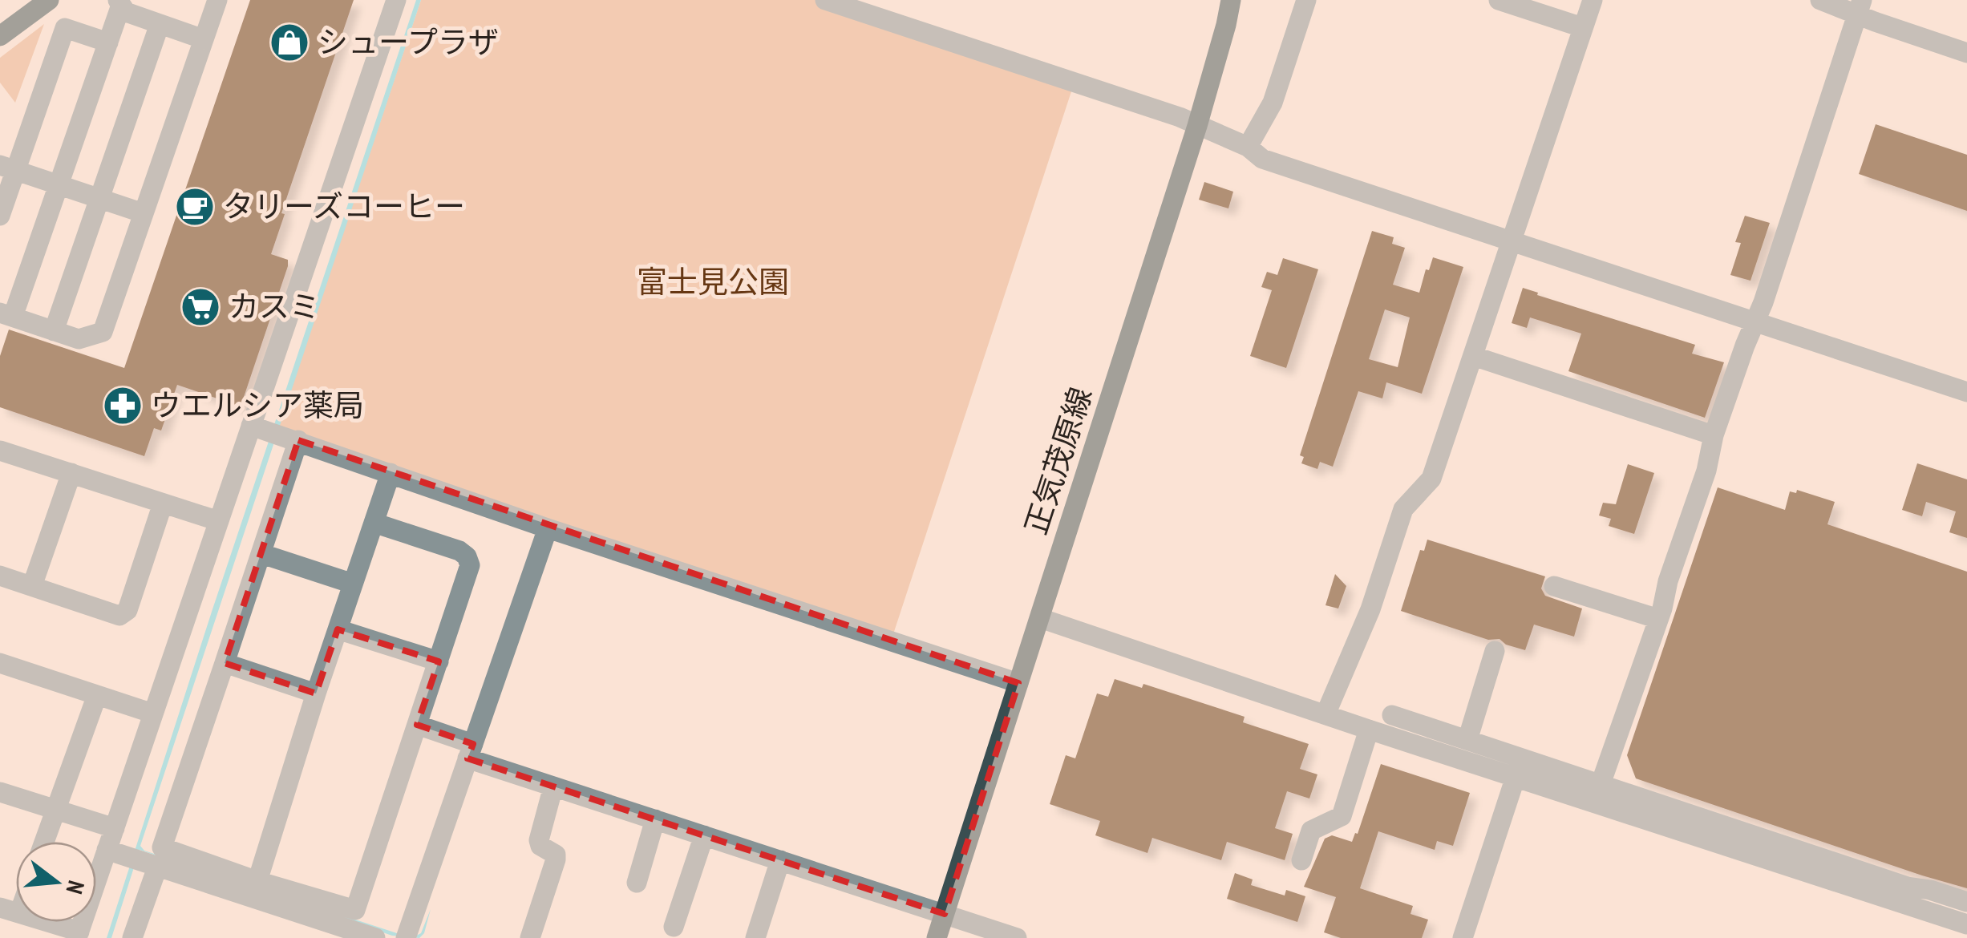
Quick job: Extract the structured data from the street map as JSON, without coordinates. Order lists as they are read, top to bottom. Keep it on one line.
{"streets":{"main road":["正気茂原線"]},"parks":["富士見公園"],"places":{"shop":["シュープラザ"],"cafe":["タリーズコーヒー"],"supermarket":["カスミ"],"pharmacy":["ウエルシア薬局"]},"north":"right"}
